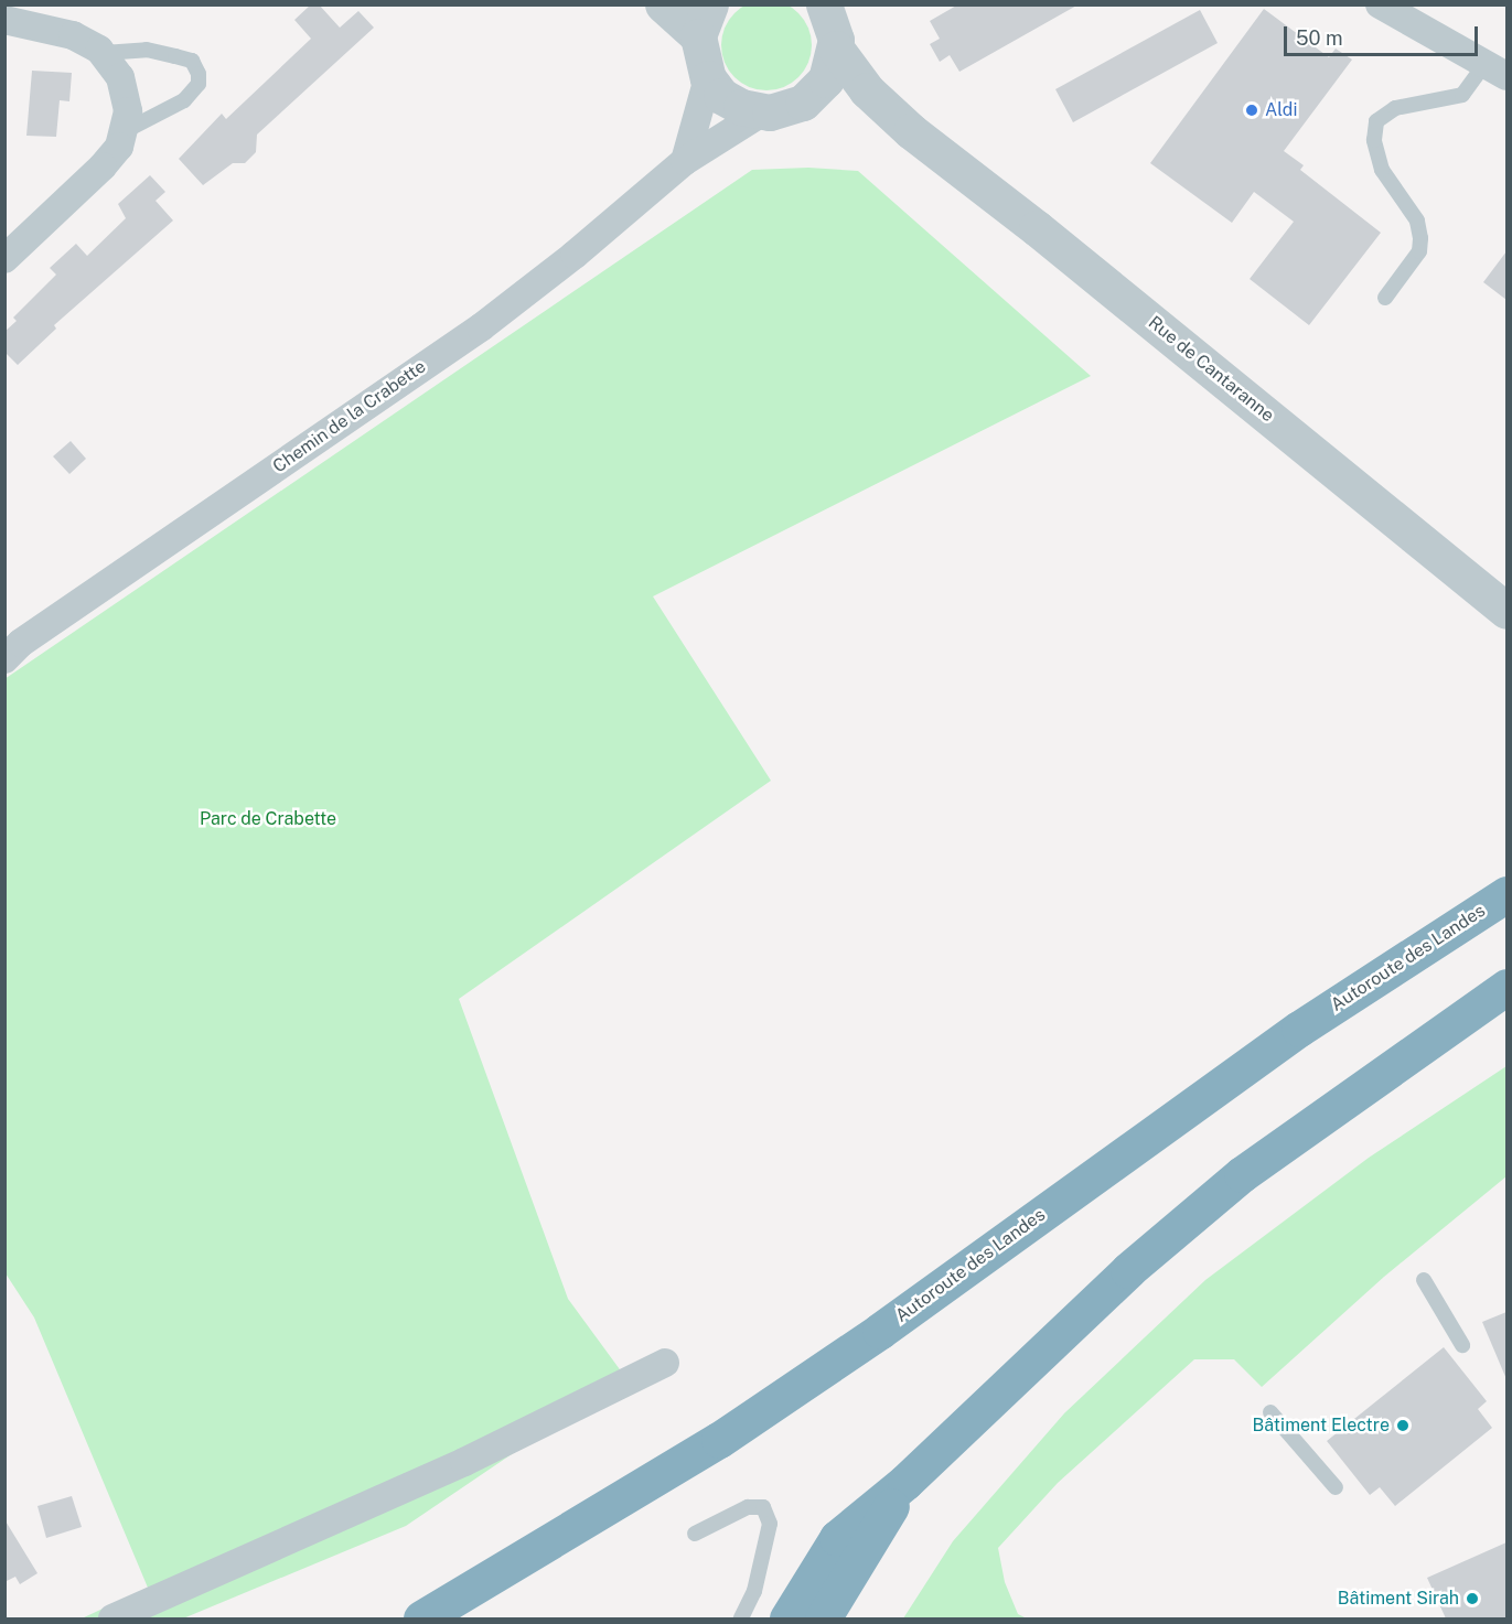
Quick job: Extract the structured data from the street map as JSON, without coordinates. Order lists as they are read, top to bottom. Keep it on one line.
{"streets":{"highway":["Autoroute des Landes"],"street":["Rue de Cantaranne","Chemin de la Crabette"]},"parks":["Parc de Crabette"],"places":["Aldi","Bâtiment Electre","Bâtiment Sirah"],"scale_bar":"50 m"}
